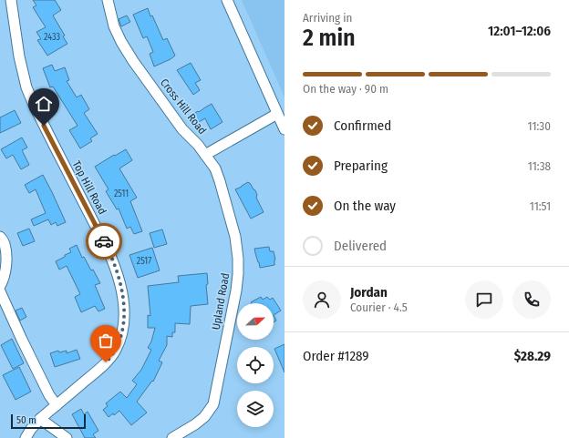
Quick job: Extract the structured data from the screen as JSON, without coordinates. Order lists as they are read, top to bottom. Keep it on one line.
{"streets":{"street":["Cross Hill Road","Top Hill Road","Upland Road"]},"crossings":[["Cross Hill Road","Upland Road"]],"house_numbers":["2433","2511","2517"],"scale_bar":"50 m","north":"right","page":{"heading":["2 min","Arriving in","12:01–12:06"],"panel":["Jordan","Courier · 4.5","Order #1289","$28.29"],"bar":"On the way · 90 m","list":[["Confirmed","11:30"],["Preparing","11:38"],["On the way","11:51"],"Delivered"],"scale":"50 m"}}
